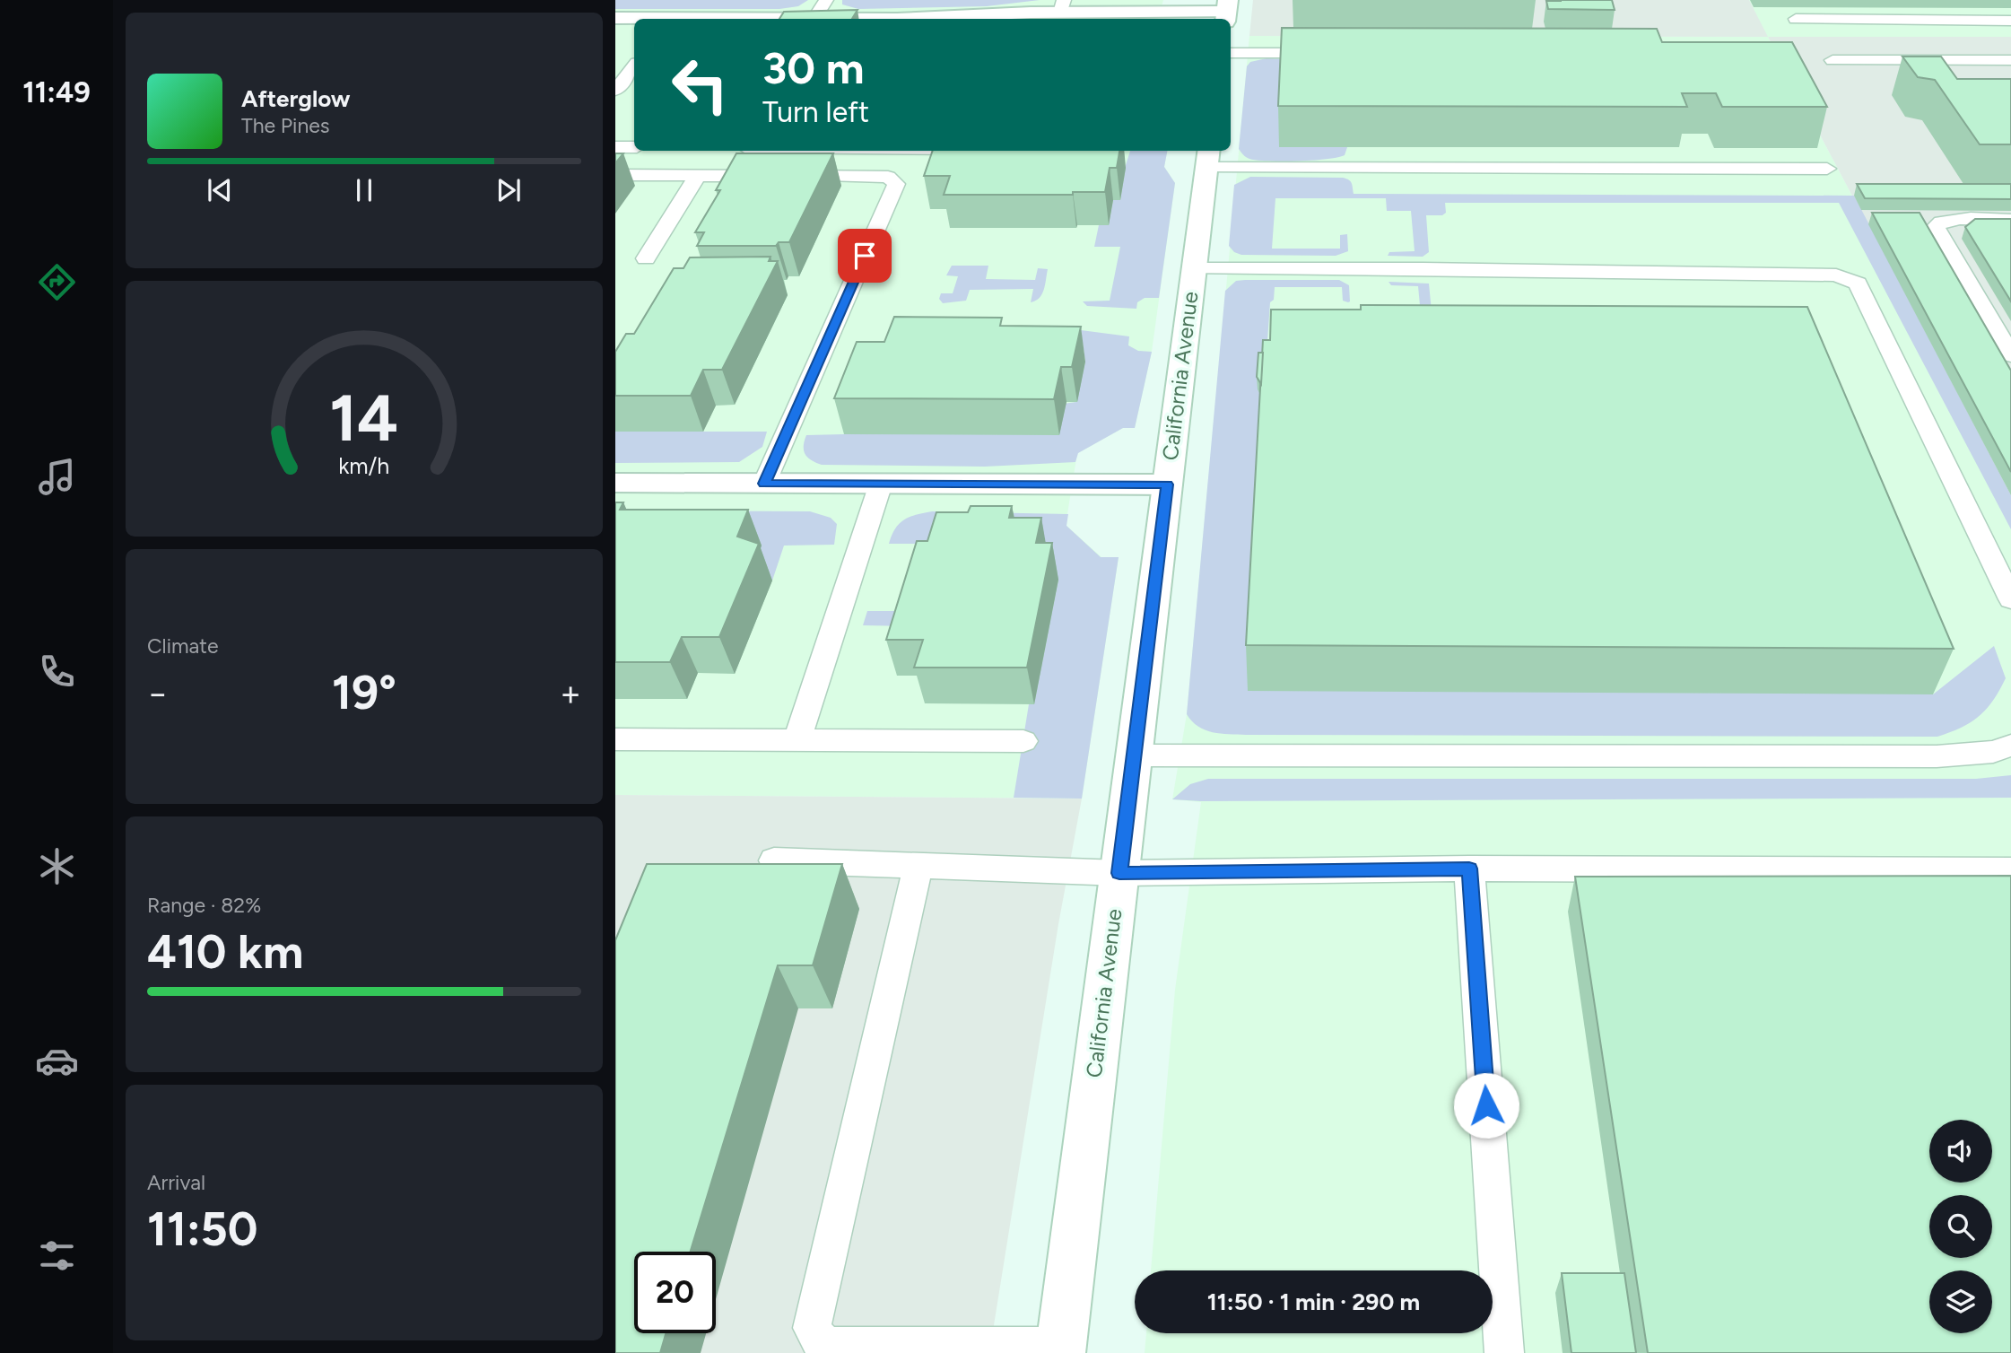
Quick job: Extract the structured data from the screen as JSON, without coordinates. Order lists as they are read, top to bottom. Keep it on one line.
{"streets":{"street":["California Avenue"]},"page":{"tabs":"11:49","turn":["30 m","Turn left"],"song":["Afterglow","The Pines"],"tile":["Climate",["Range · 82%","410 km"],["Arrival","11:50"]],"heat":["−","19°","+"],"limit":"20","trip":"11:50 · 1 min · 290 m","gauge":["14","km/h"]}}
